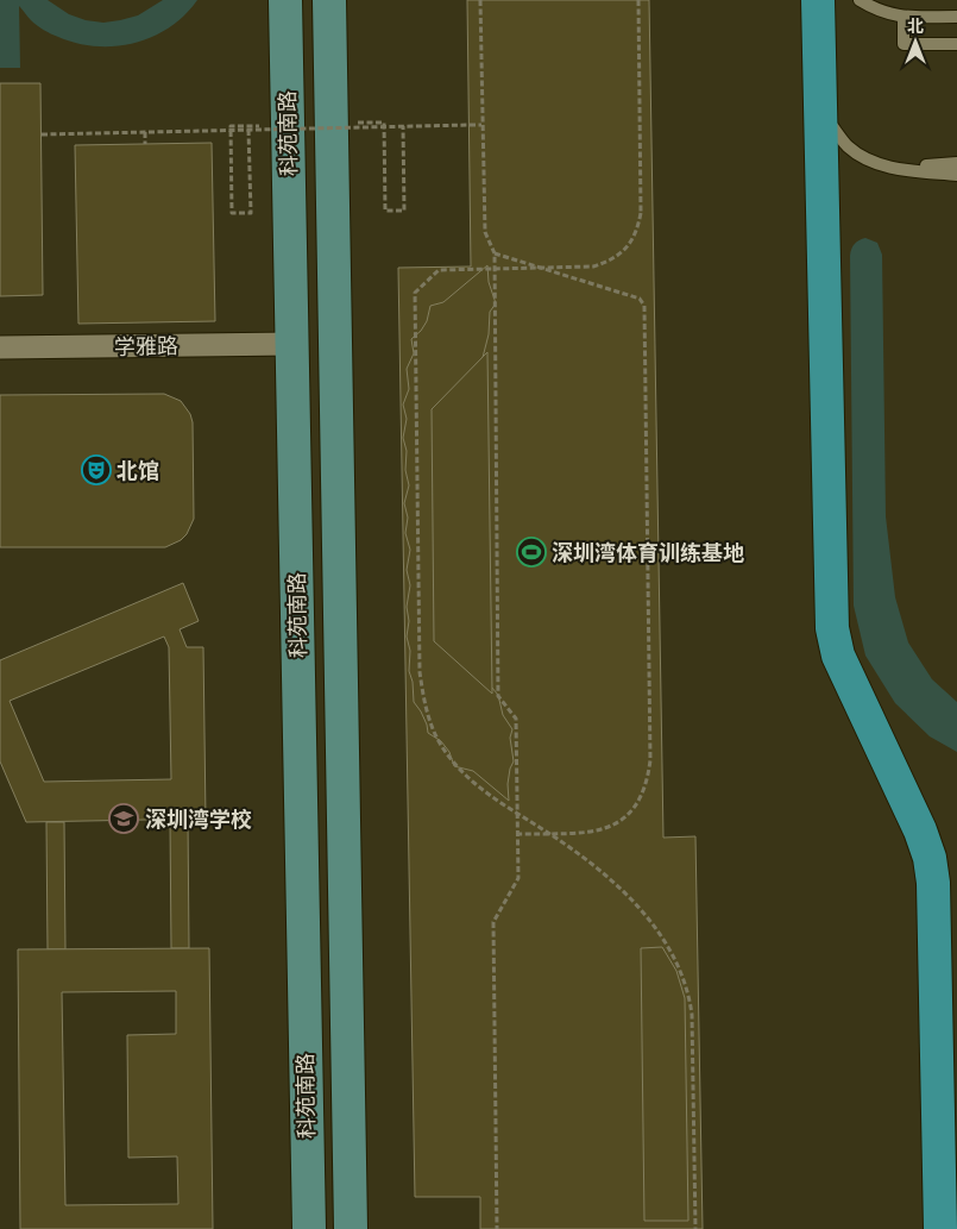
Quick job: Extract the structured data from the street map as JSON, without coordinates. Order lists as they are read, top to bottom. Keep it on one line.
{"streets":{"main road":["科苑南路"],"street":["学雅路"]},"crossings":[["科苑南路","学雅路"]],"places":{"theatre":["北馆"],"sports":["深圳湾体育训练基地"],"school or university":["深圳湾学校"]},"north":"top"}
